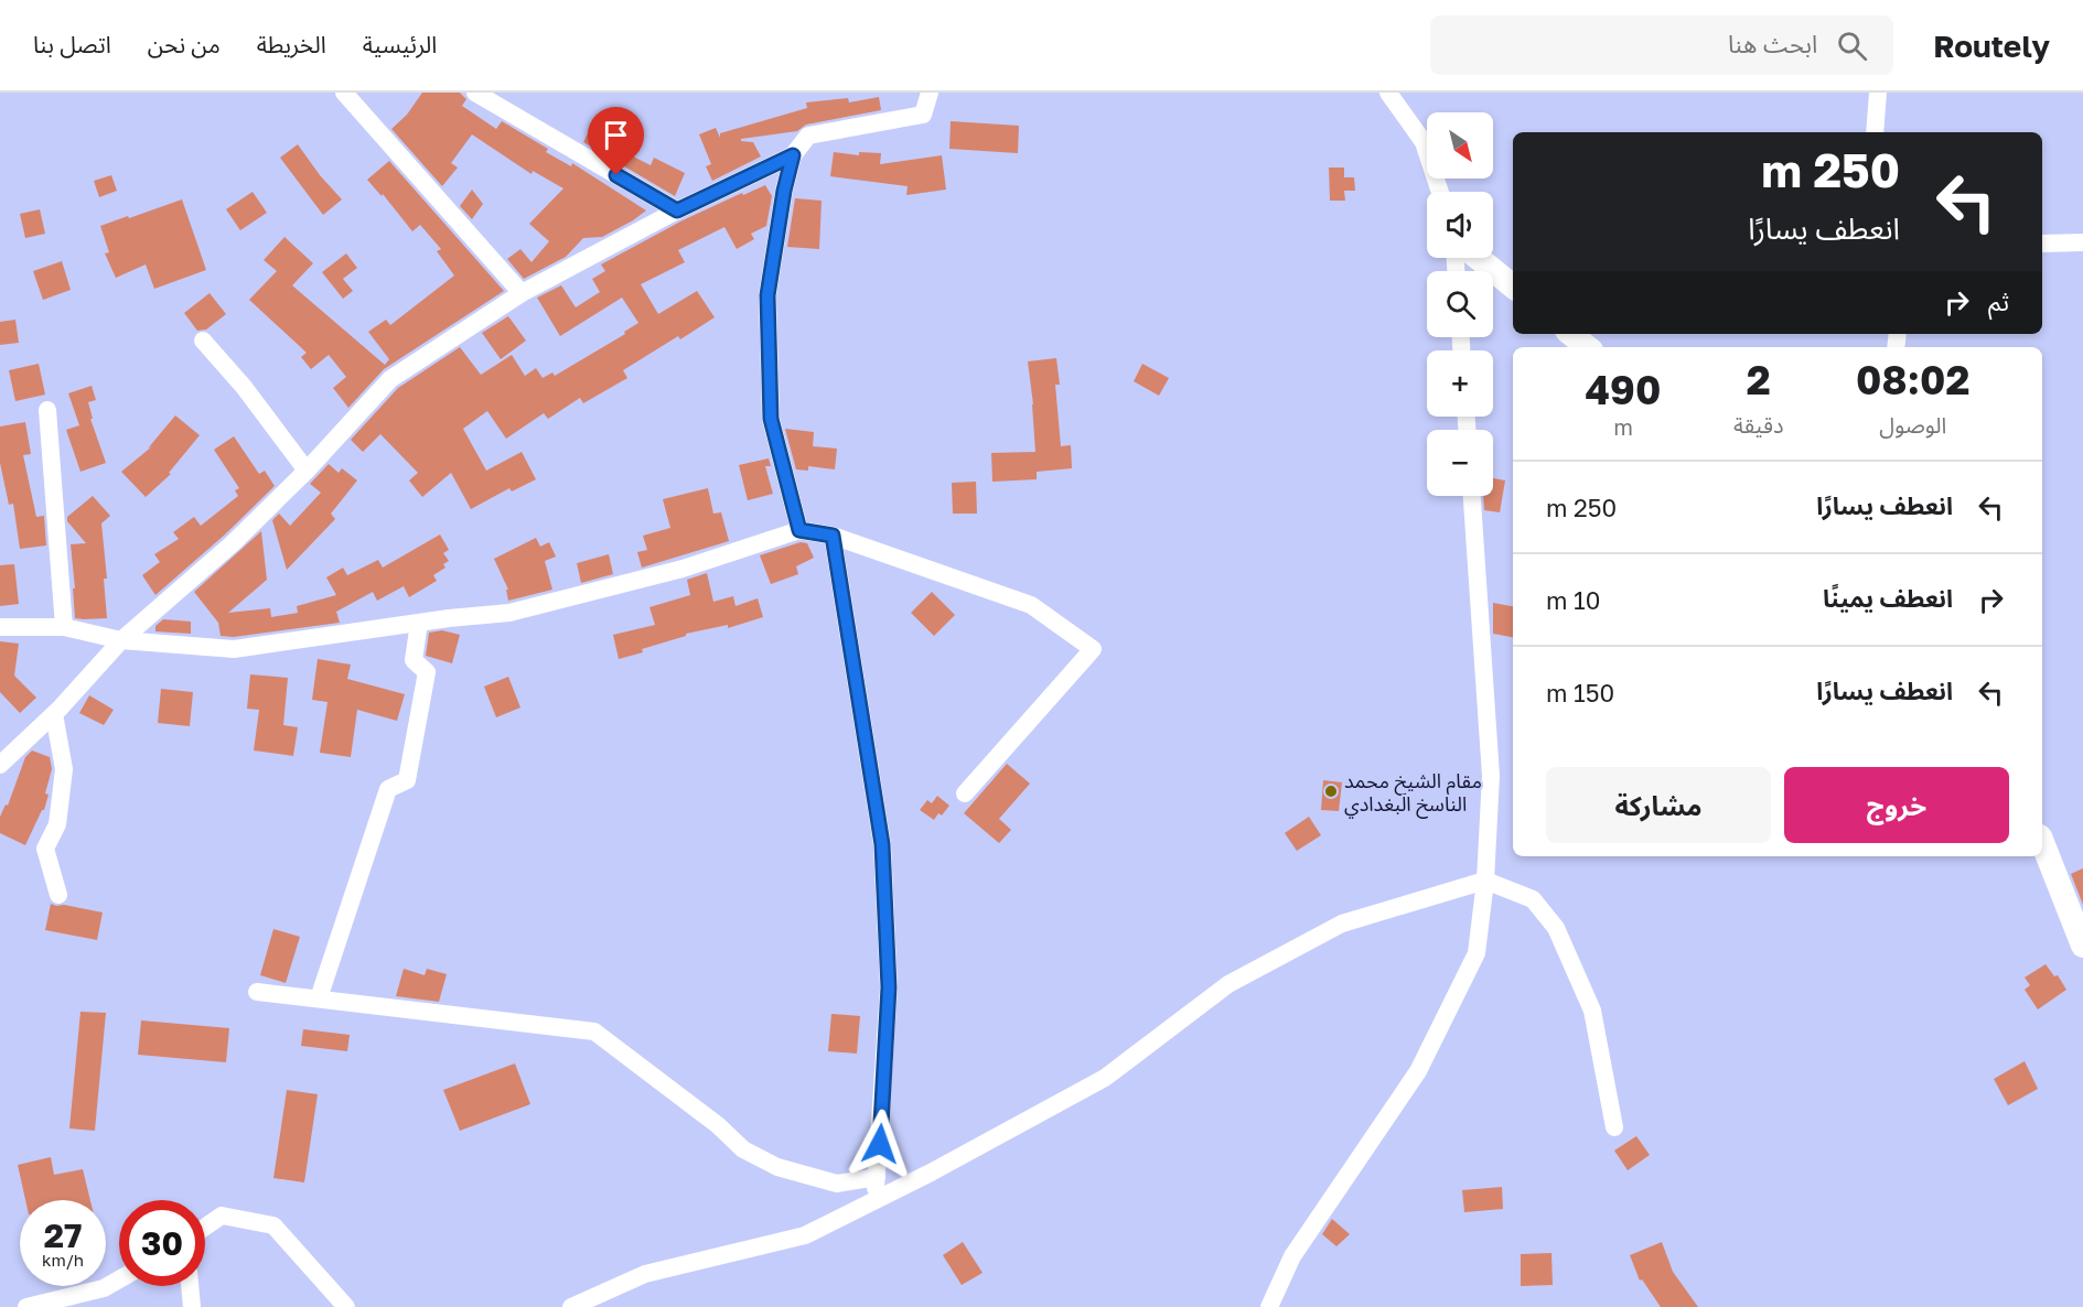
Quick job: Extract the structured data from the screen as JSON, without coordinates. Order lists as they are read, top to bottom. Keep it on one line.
{"places":["مقام الشيخ محمد الناسخ البغدادي"],"north":"bottom right","page":{"header":"Routely","search":"ابحث هنا","nav":["الرئيسية","الخريطة","من نحن","اتصل بنا"],"map_buttons":["+","−"],"turn":["250 m","انعطف يسارًا"],"then":"ثم","eta":["08:02","الوصول","2","دقيقة","490","m"],"list":[{"name":"انعطف يسارًا","value":"250 m"},{"name":"انعطف يمينًا","value":"10 m"},{"name":"انعطف يسارًا","value":"150 m"}],"buttons":["خروج","مشاركة"],"speed":"27 km/h","limit":"30"}}
